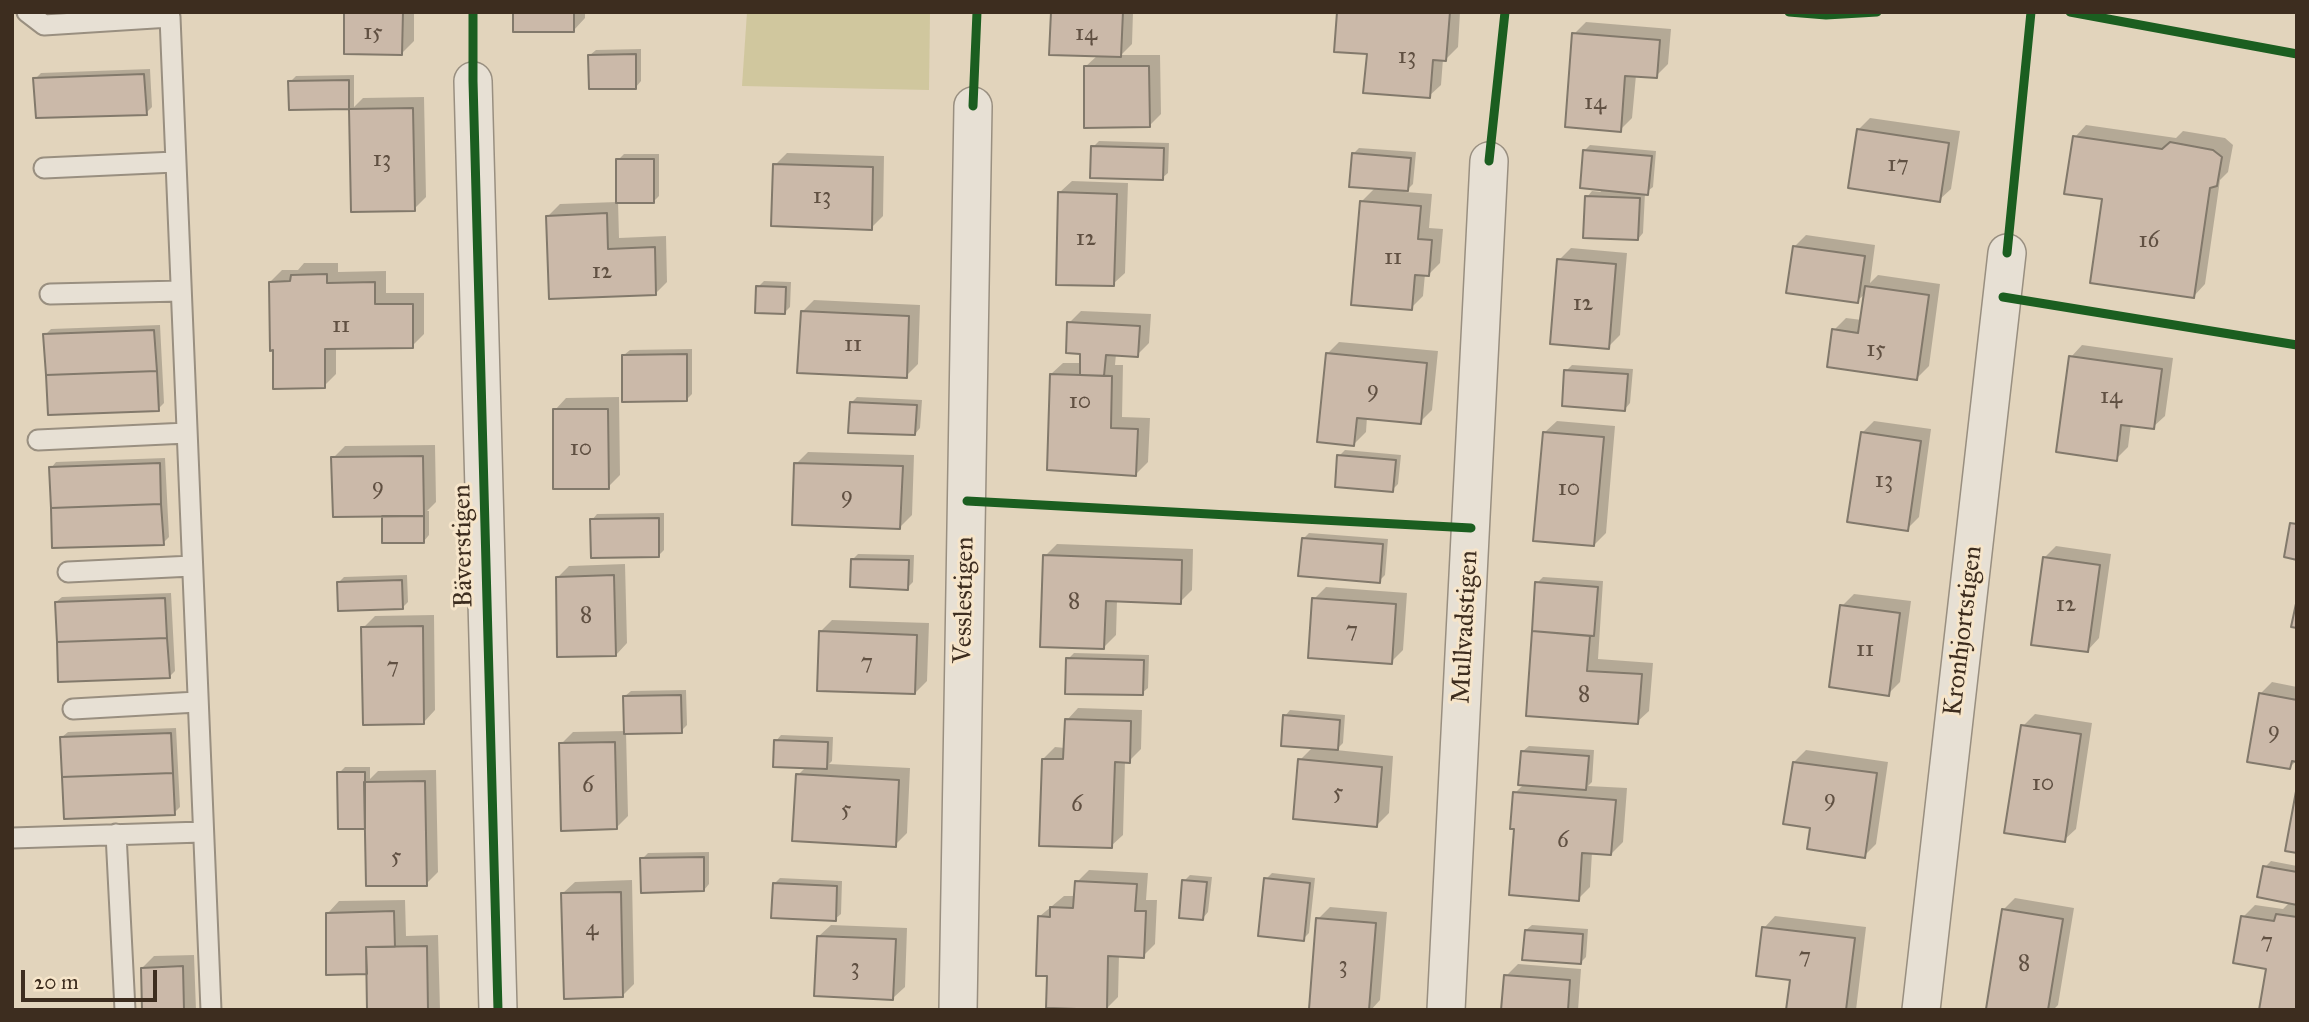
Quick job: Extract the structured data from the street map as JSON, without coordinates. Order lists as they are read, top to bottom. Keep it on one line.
{"streets":{"street":["Bäverstigen","Vesslestigen","Mullvadstigen","Kronhjortstigen"]},"house_numbers":["15","14","13","14","13","17","13","12","16","11","12","12","11","11","15","9","14","10","10","13","9","10","9","8","12","8","7","11","7","7","8","9","10","6","5","9","6","5","6","5","4","7","7","8","3","3"],"scale_bar":"20 m"}
